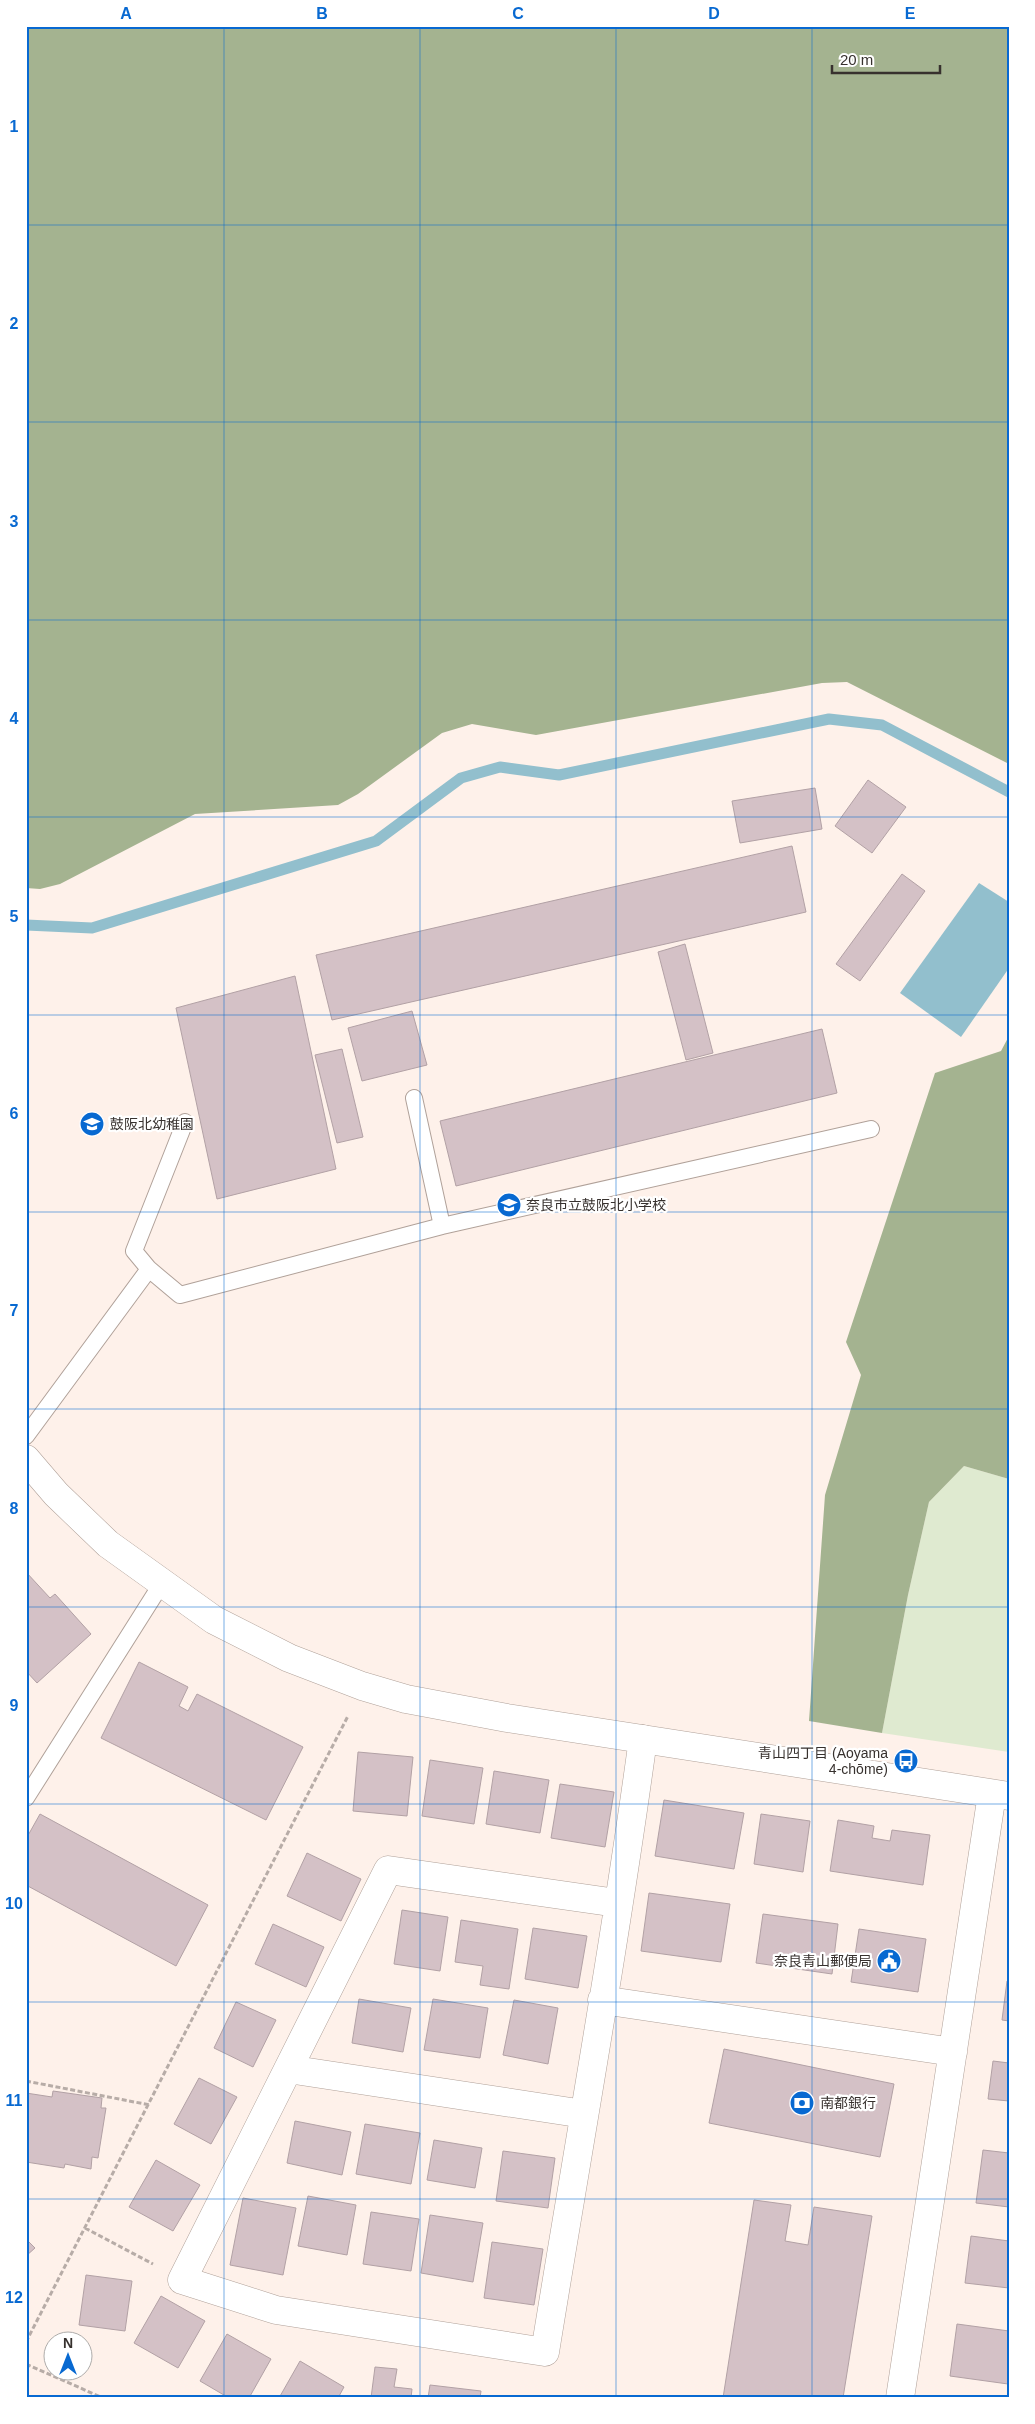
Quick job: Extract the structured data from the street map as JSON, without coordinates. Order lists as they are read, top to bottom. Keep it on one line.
{"places":{"school or university":["鼓阪北幼稚園","奈良市立鼓阪北小学校"],"bus stop":["青山四丁目 (Aoyama 4-chōme)"],"public building":["奈良青山郵便局"],"bank":["南都銀行"]},"scale_bar":"20 m","north":"top","grid":{"columns":["A","B","C","D","E"],"rows":["1","2","3","4","5","6","7","8","9","10","11","12"]}}
